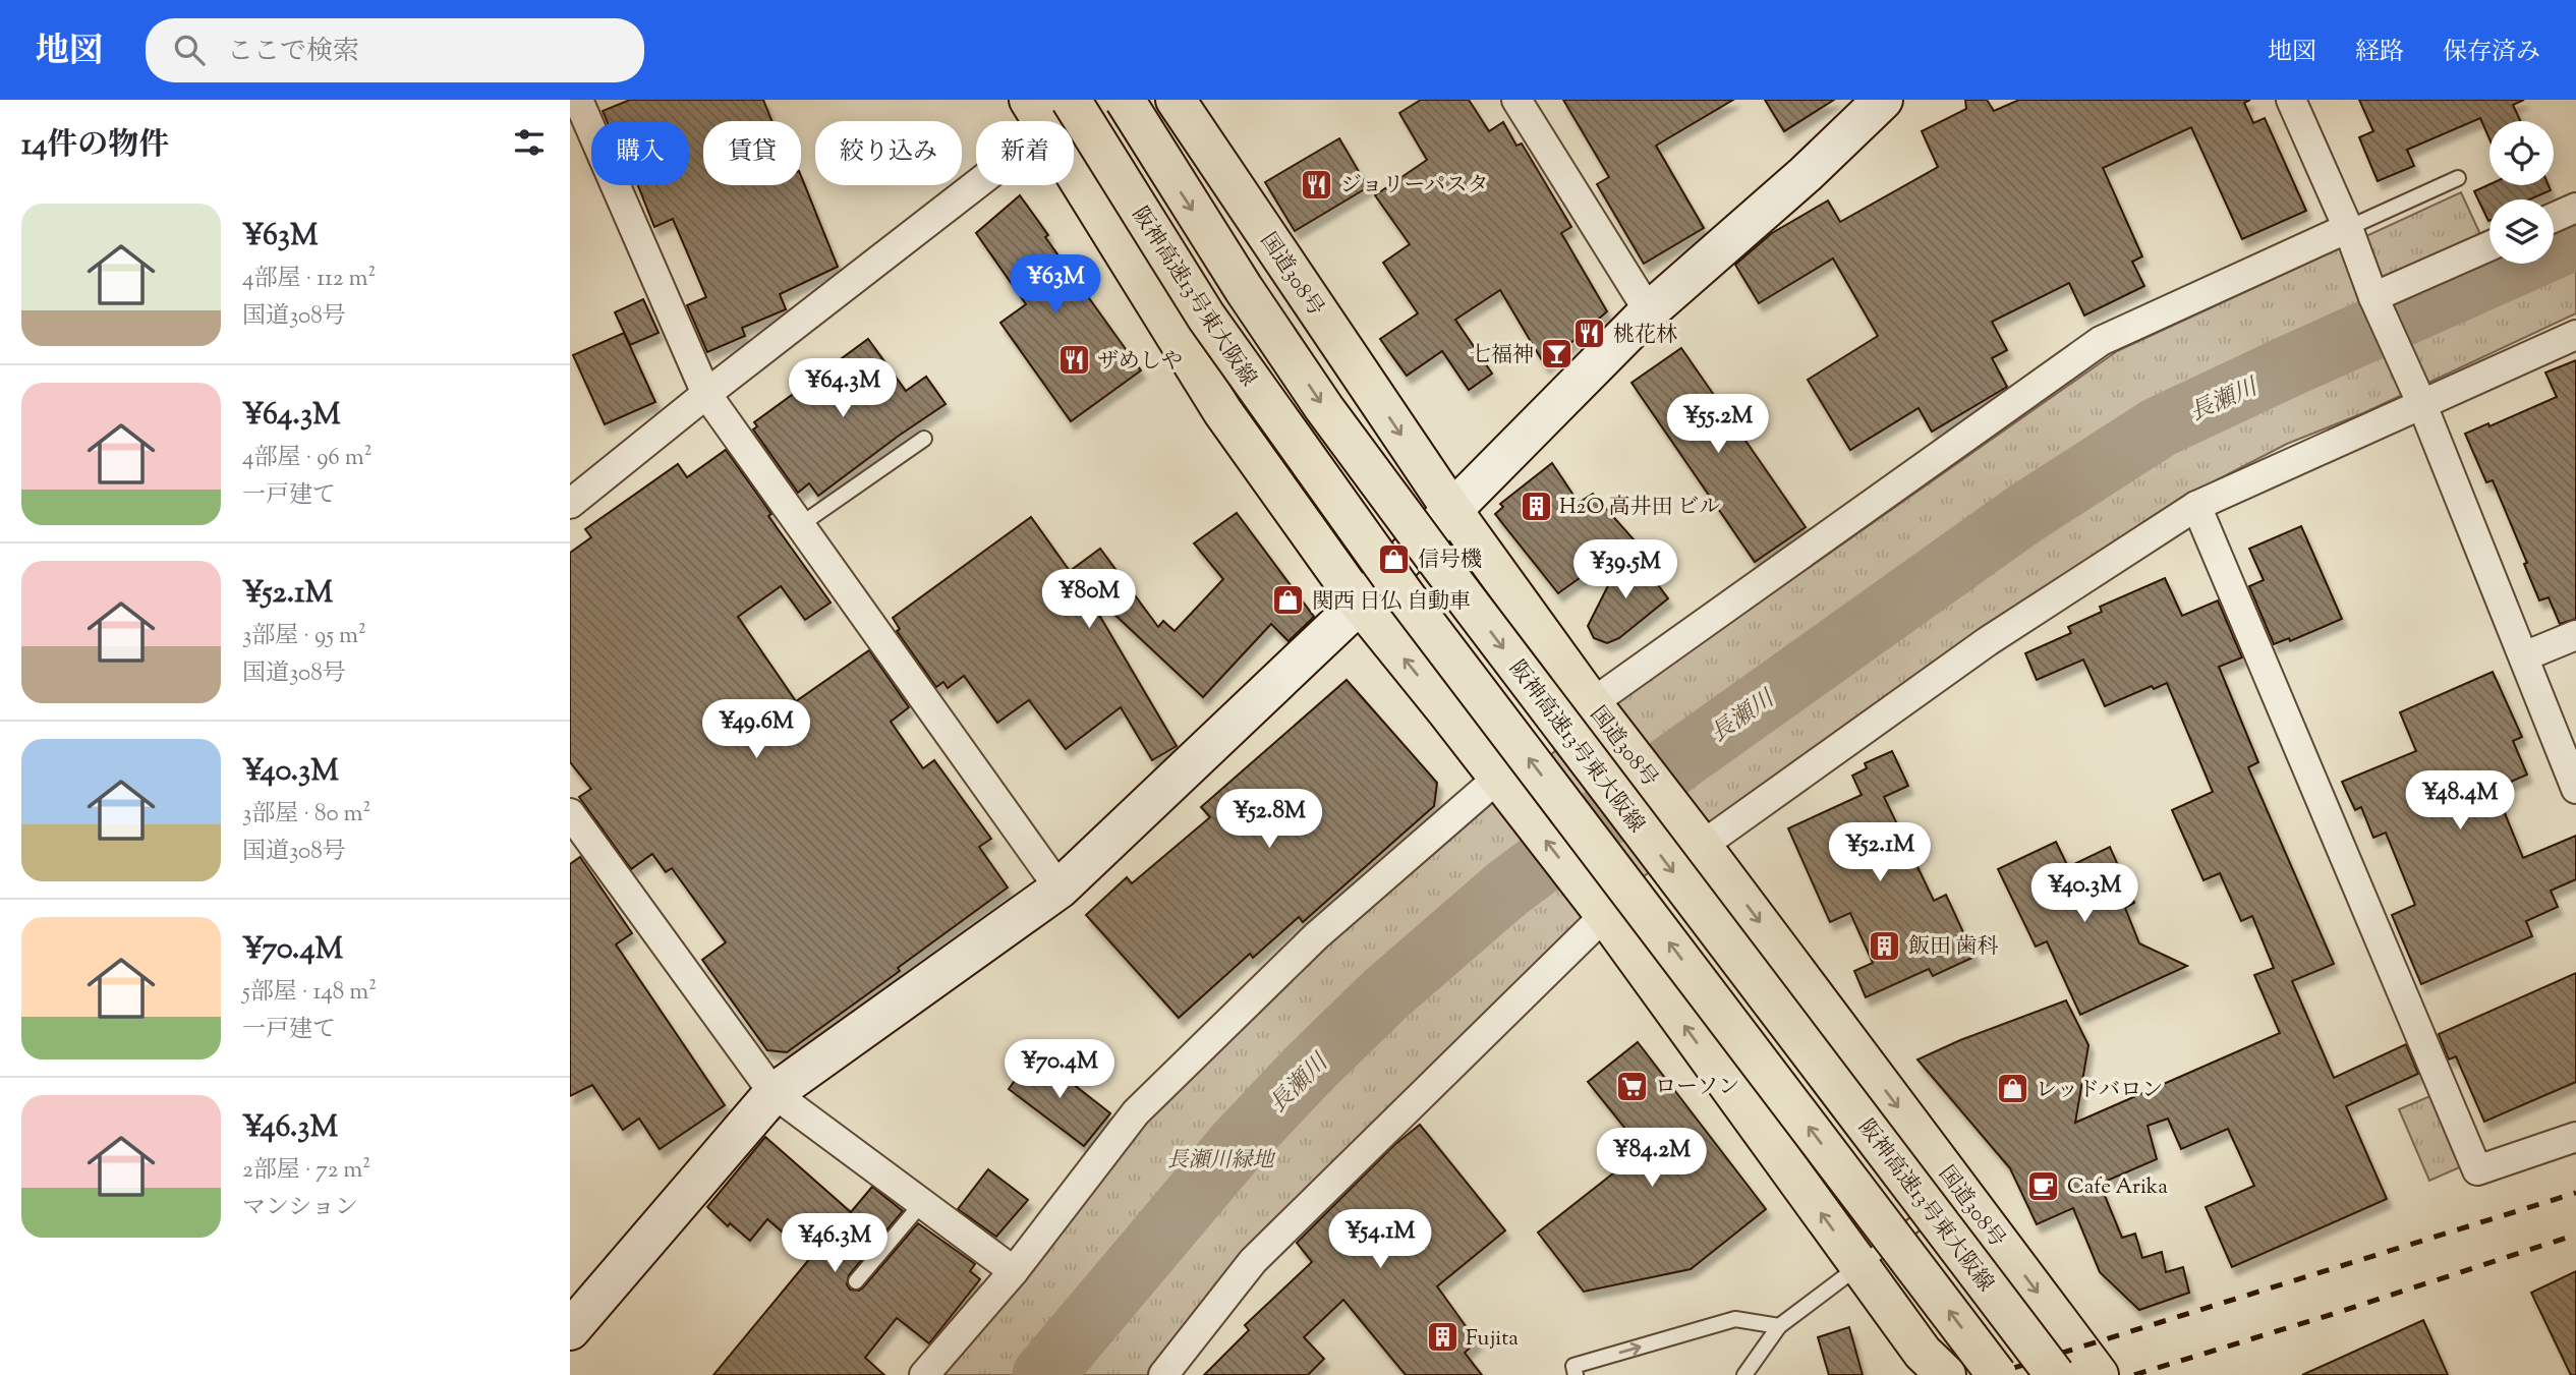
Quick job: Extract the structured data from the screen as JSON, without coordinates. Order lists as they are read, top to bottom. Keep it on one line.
{"streets":{"highway":["国道308号","阪神高速13号東大阪線"]},"water":["長瀬川"],"parks":["長瀬川緑地"],"places":{"restaurant":["ジョリーパスタ","桃花林","ザめしや"],"bar":["七福神"],"building":["H2O 高井田 ビル","飯田 歯科","Fujita"],"shop":["信号機","関西 日仏 自動車","レッドバロン"],"supermarket":["ローソン"],"cafe":["Cafe Arika"]},"page":{"header":"地図","search":"ここで検索","nav":["地図","経路","保存済み"],"heading":"14件の物件","chip":["購入","賃貸","絞り込み","新着"],"list":[{"name":"¥63M","note":"4部屋 · 112 m² · 国道308号"},{"name":"¥64.3M","note":"4部屋 · 96 m² · 一戸建て"},{"name":"¥52.1M","note":"3部屋 · 95 m² · 国道308号"},{"name":"¥40.3M","note":"3部屋 · 80 m² · 国道308号"},{"name":"¥70.4M","note":"5部屋 · 148 m² · 一戸建て"},{"name":"¥46.3M","note":"2部屋 · 72 m² · マンション"}],"price":["¥63M","¥64.3M","¥55.2M","¥39.5M","¥80M","¥49.6M","¥48.4M","¥52.8M","¥52.1M","¥40.3M","¥70.4M","¥84.2M","¥54.1M","¥46.3M"]}}
